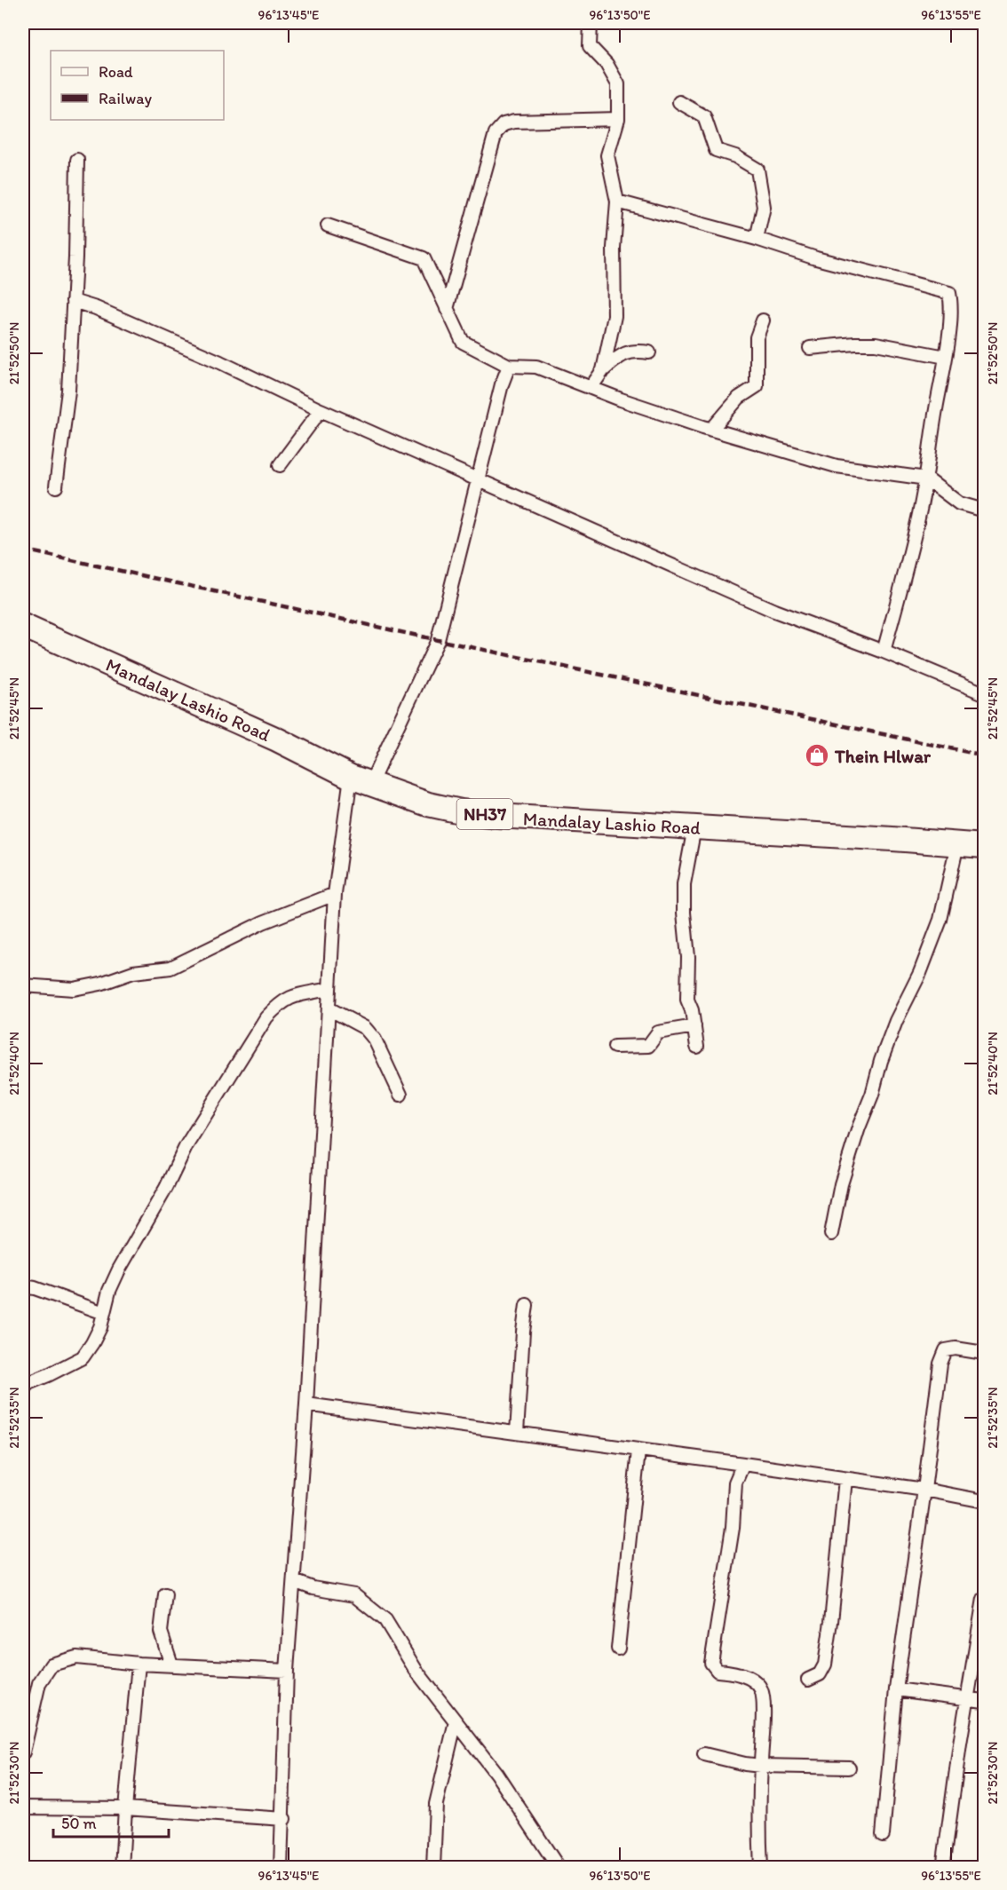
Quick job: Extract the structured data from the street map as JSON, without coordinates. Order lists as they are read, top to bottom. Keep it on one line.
{"streets":{"highway":["Mandalay Lashio Road","NH37"]},"places":{"shop":["Thein Hlwar"]},"legend":["Road","Railway"],"scale_bar":"50 m","coordinates":["96°13'45\"E","96°13'50\"E","96°13'55\"E","21°52'50\"N","21°52'45\"N","21°52'40\"N","21°52'35\"N","21°52'30\"N"]}
